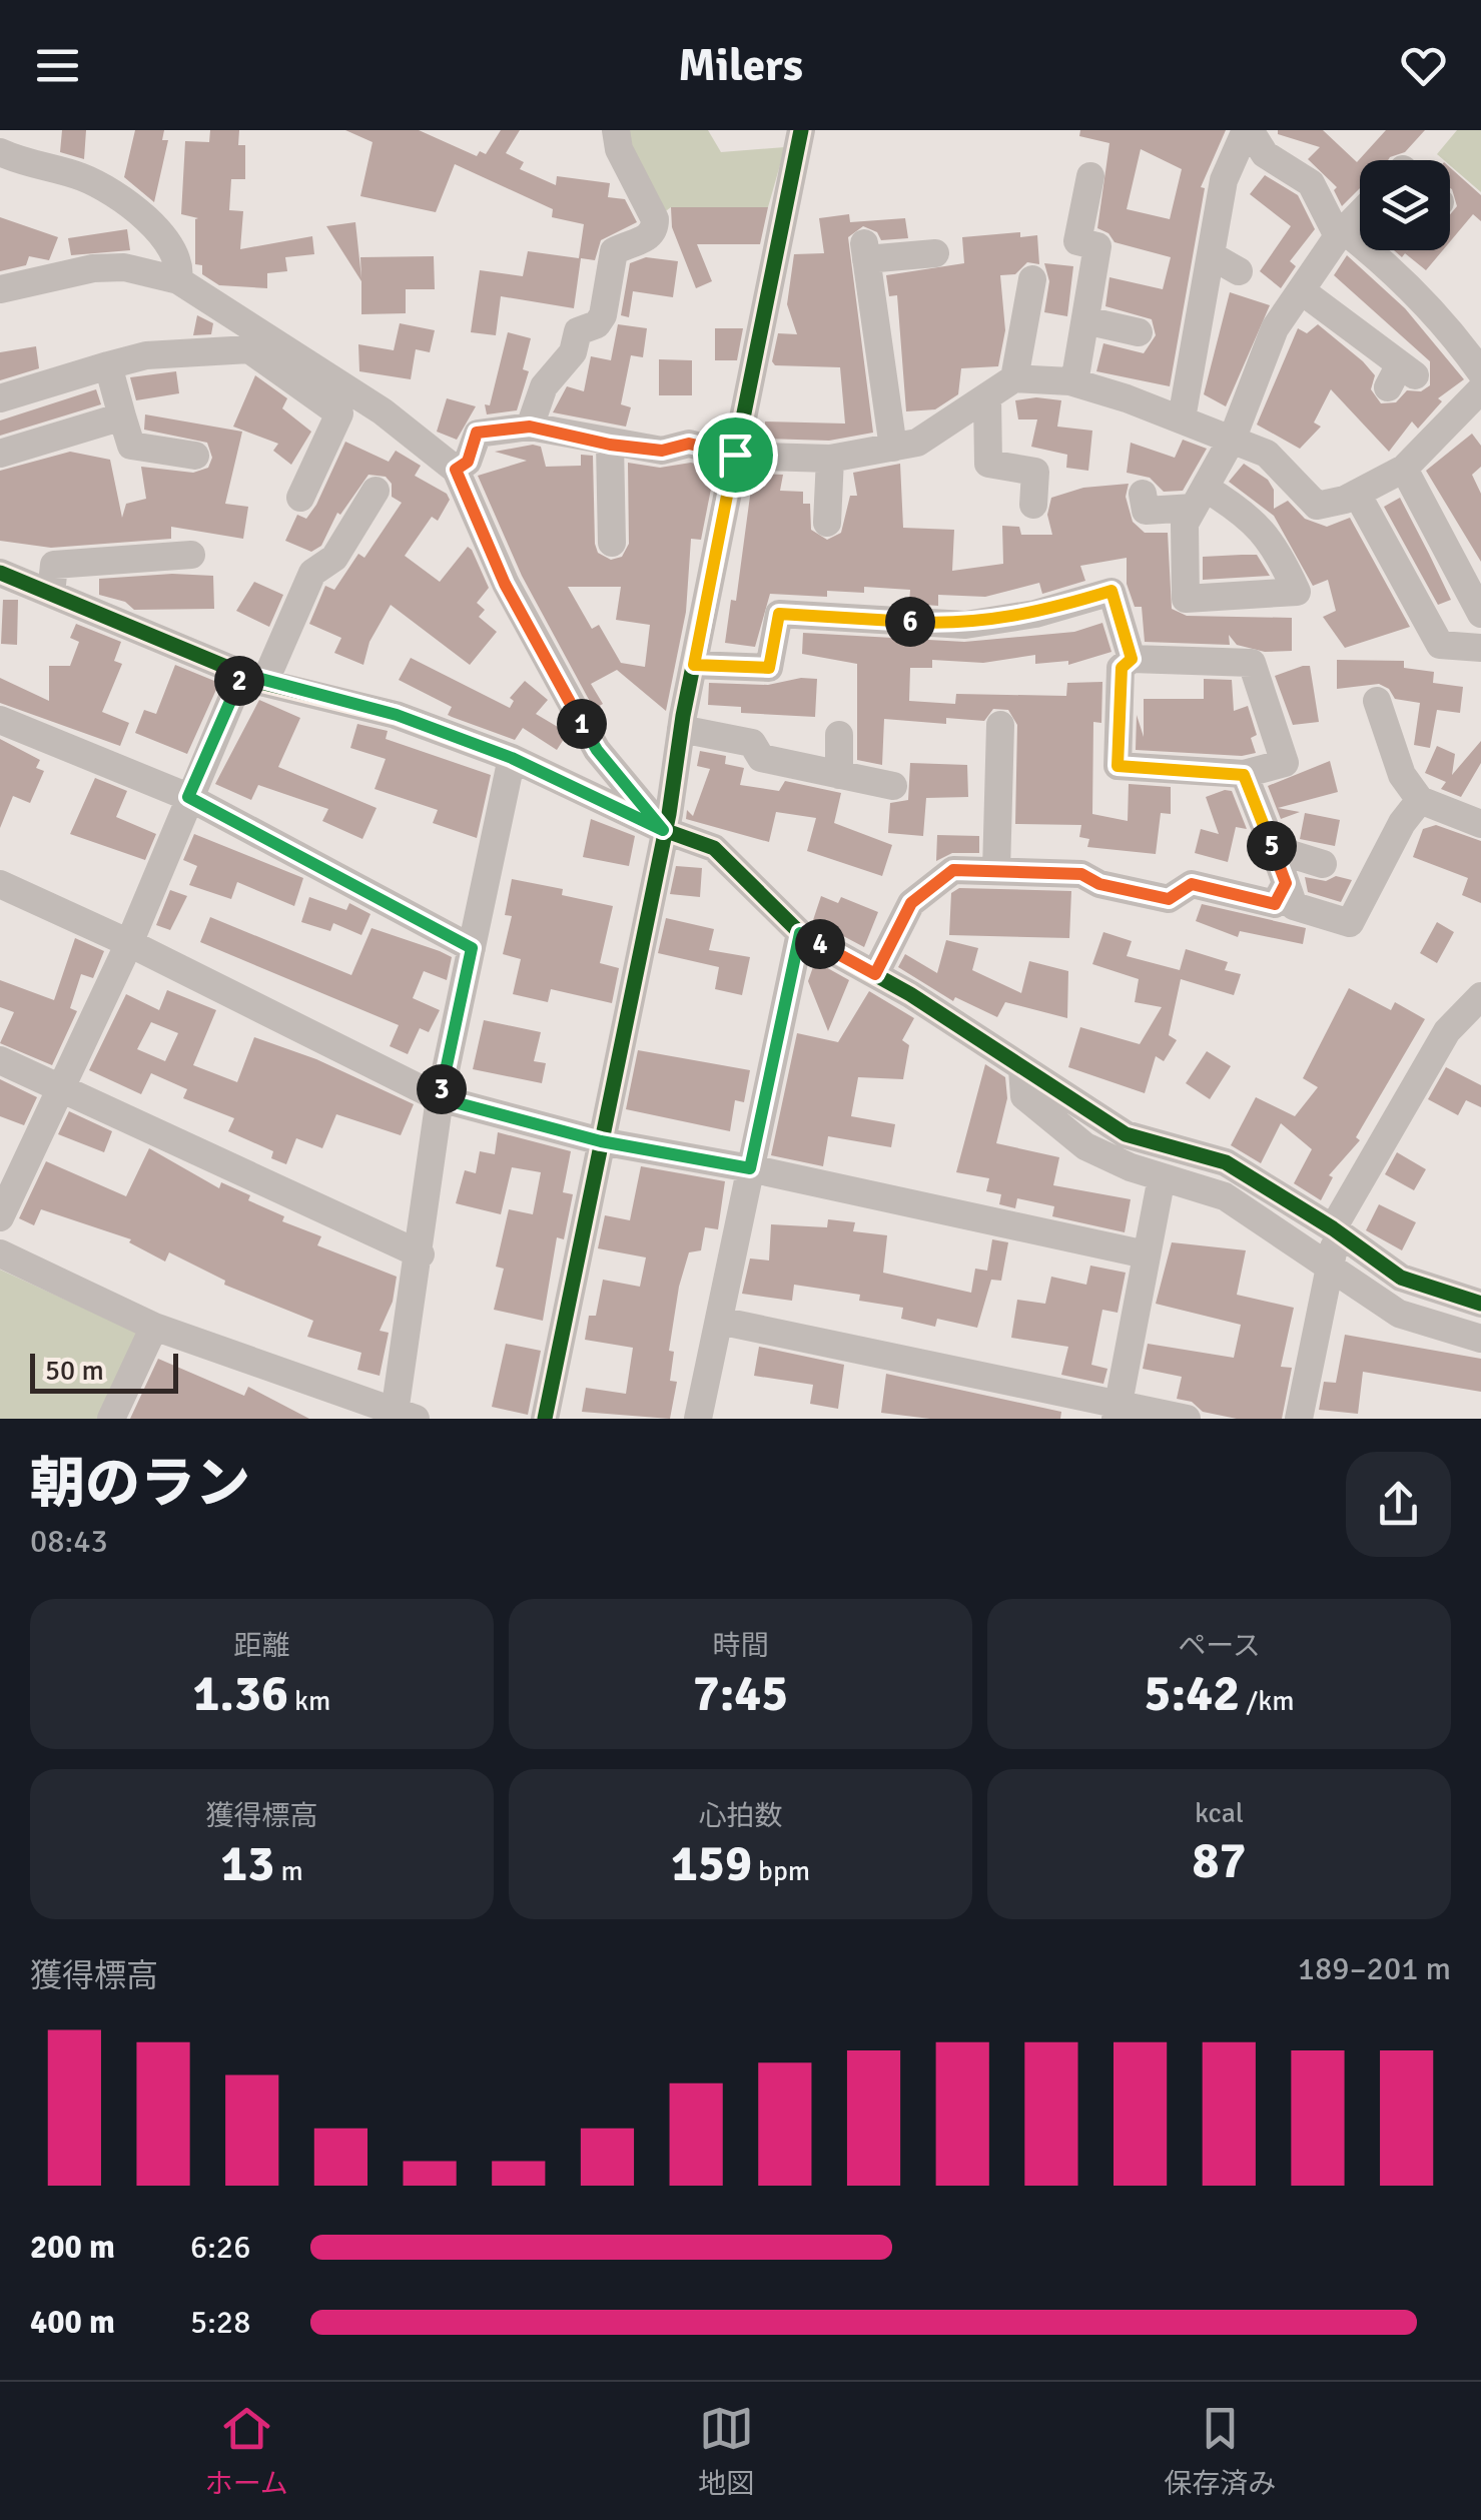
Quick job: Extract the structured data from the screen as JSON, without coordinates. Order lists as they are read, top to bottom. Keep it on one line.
{"scale_bar":"50 m","page":{"header":"Milers","pins":["6","2","1","5","4","3"],"scale":"50 m","heading":["朝のラン","08:43"],"stats":[["距離","1.36 km"],["時間","7:45"],["ペース","5:42 /km"],["獲得標高","13 m"],["心拍数","159 bpm"],["kcal","87"]],"chart":["獲得標高","189–201 m"],"list":[{"name":"200 m","note":"6:26"},{"name":"400 m","note":"5:28"}],"tabs":["ホーム","地図","保存済み"]}}
